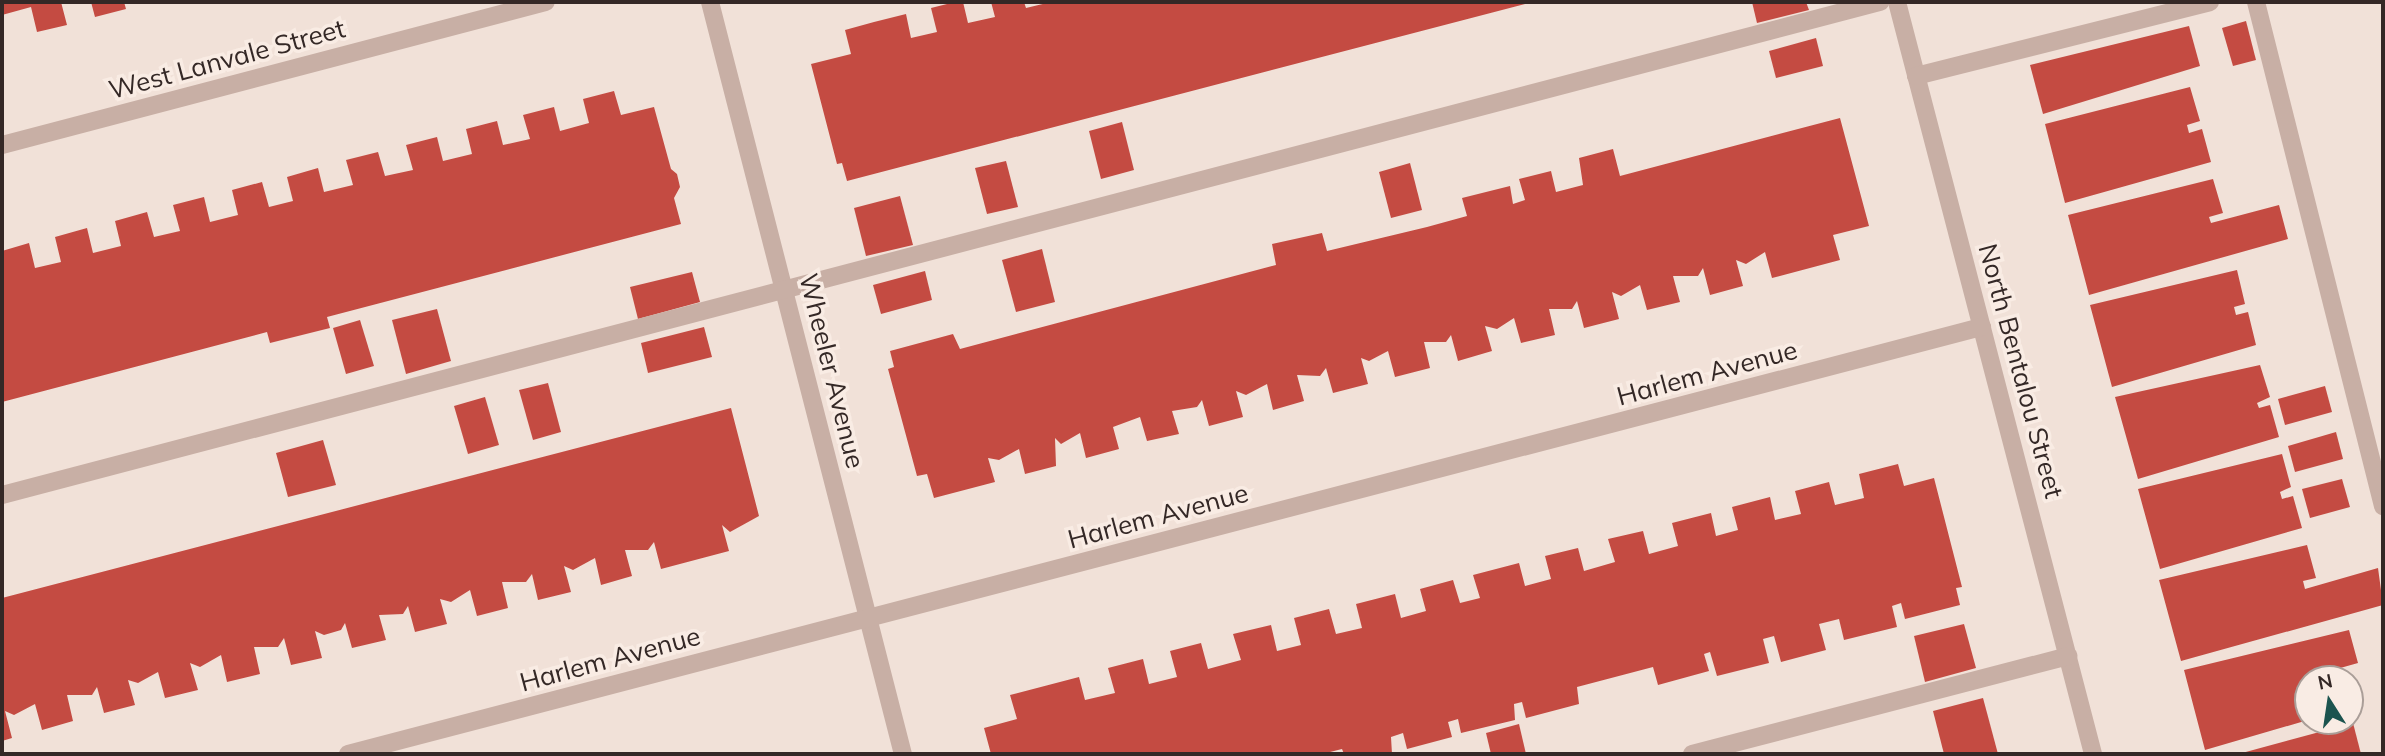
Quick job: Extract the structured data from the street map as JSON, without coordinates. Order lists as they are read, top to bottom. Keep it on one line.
{"streets":{"street":["West Lanvale Street","Wheeler Avenue","North Bentalou Street","Harlem Avenue"]},"crossings":[["Wheeler Avenue","Harlem Avenue"],["North Bentalou Street","Harlem Avenue"]],"north":"top"}
